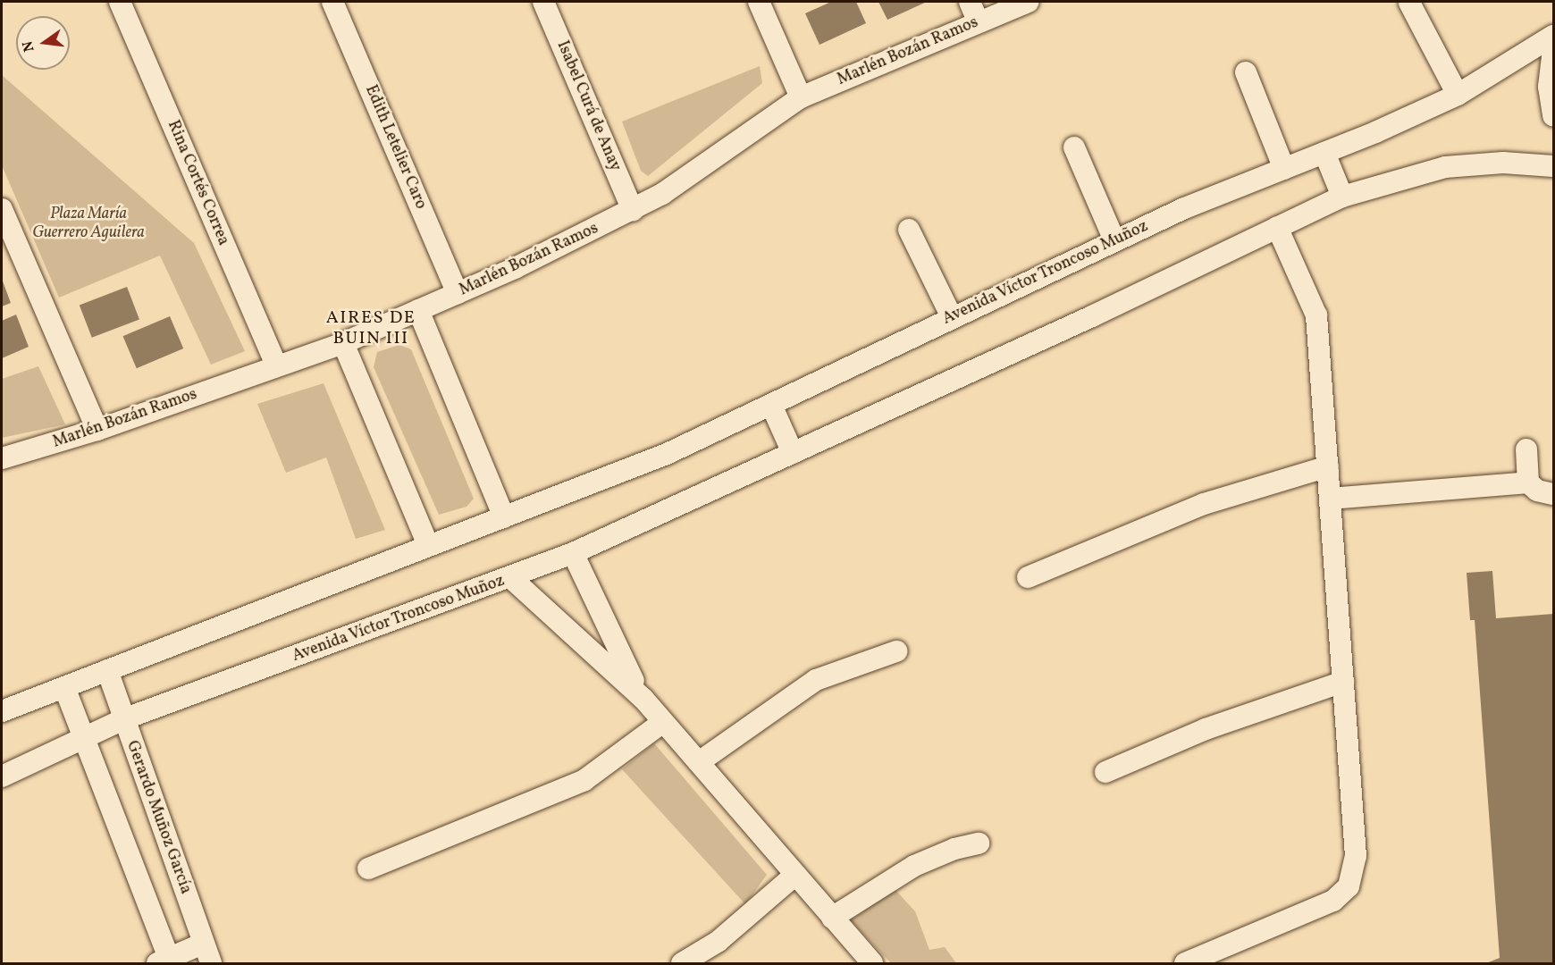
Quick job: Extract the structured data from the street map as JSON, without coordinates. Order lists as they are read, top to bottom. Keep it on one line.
{"streets":{"street":["Marlén Bozán Ramos","Isabel Curá de Anay","Edith Letelier Caro","Rina Cortés Correa","Avenida Víctor Troncoso Muñoz","Gerardo Muñoz García"]},"crossings":[["Marlén Bozán Ramos","Isabel Curá de Anay"],["Marlén Bozán Ramos","Edith Letelier Caro"],["Marlén Bozán Ramos","Rina Cortés Correa"],["Avenida Víctor Troncoso Muñoz","Gerardo Muñoz García"]],"districts":["AIRES DE BUIN III"],"parks":["Plaza María Guerrero Aguilera"],"north":"left"}
